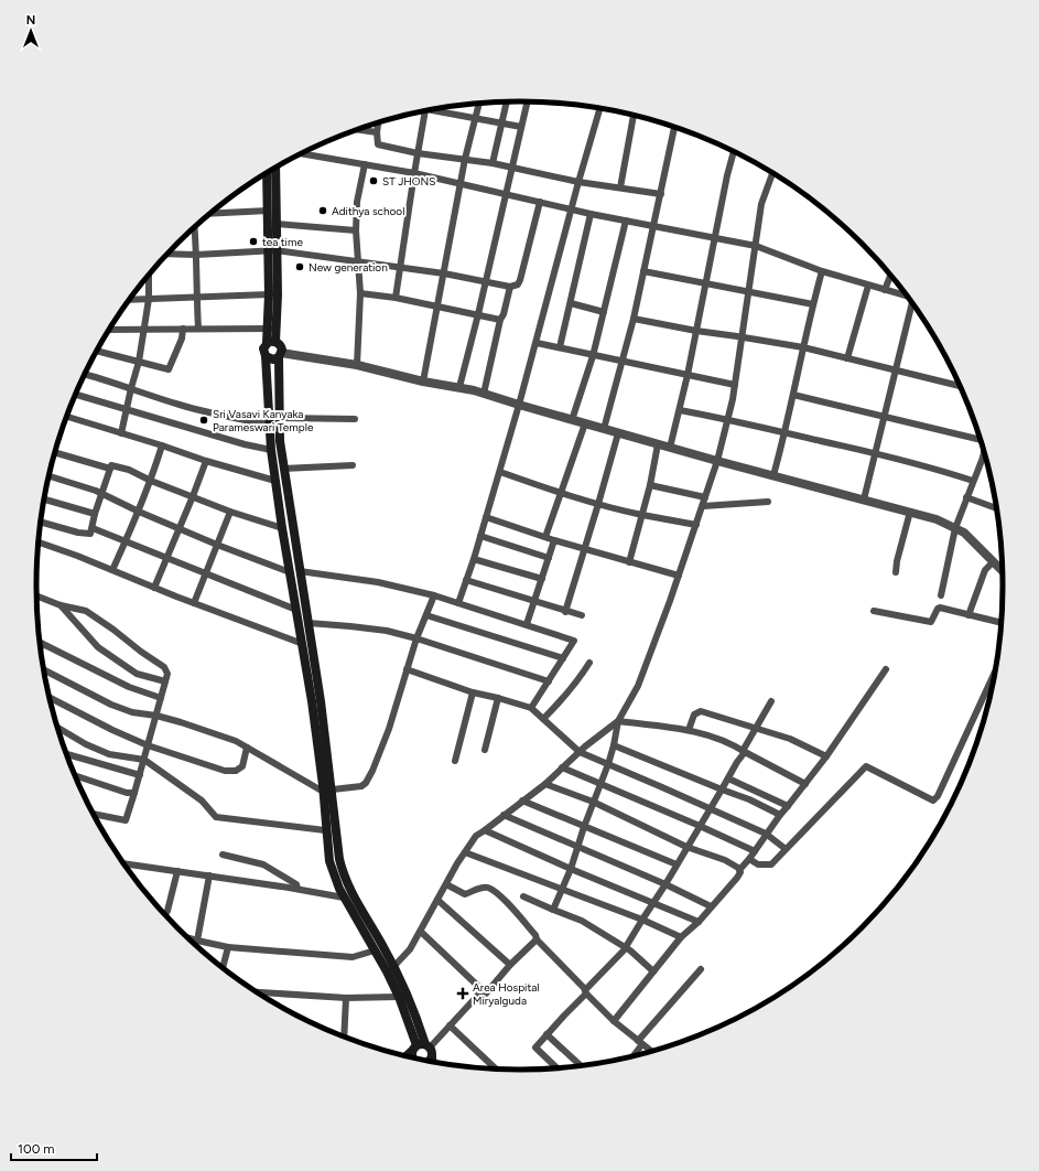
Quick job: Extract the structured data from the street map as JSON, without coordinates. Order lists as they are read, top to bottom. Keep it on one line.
{"places":{"other":["ST JHONS","Adithya school","tea time","New generation","Sri Vasavi Kanyaka Parameswari Temple"],"health":["Area Hospital Miryalguda"]},"scale_bar":"100 m","north":"top"}
